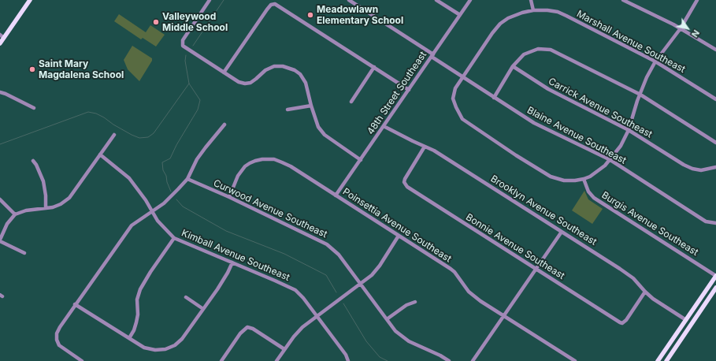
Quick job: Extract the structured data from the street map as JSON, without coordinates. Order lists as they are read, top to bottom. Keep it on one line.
{"streets":{"street":["Marshall Avenue Southeast","48th Street Southeast","Carrick Avenue Southeast","Blaine Avenue Southeast","Curwood Avenue Southeast","Brooklyn Avenue Southeast","Burgis Avenue Southeast","Poinsettia Avenue Southeast","Bonnie Avenue Southeast","Kimball Avenue Southeast"]},"crossings":[["Marshall Avenue Southeast","Blaine Avenue Southeast"],["48th Street Southeast","Blaine Avenue Southeast"],["48th Street Southeast","Brooklyn Avenue Southeast"],["48th Street Southeast","Poinsettia Avenue Southeast"],["Curwood Avenue Southeast","Poinsettia Avenue Southeast"],["Brooklyn Avenue Southeast","Bonnie Avenue Southeast"]],"places":["Meadowlawn Elementary School","Valleywood Middle School","Saint Mary Magdalena School"],"north":"bottom right"}
